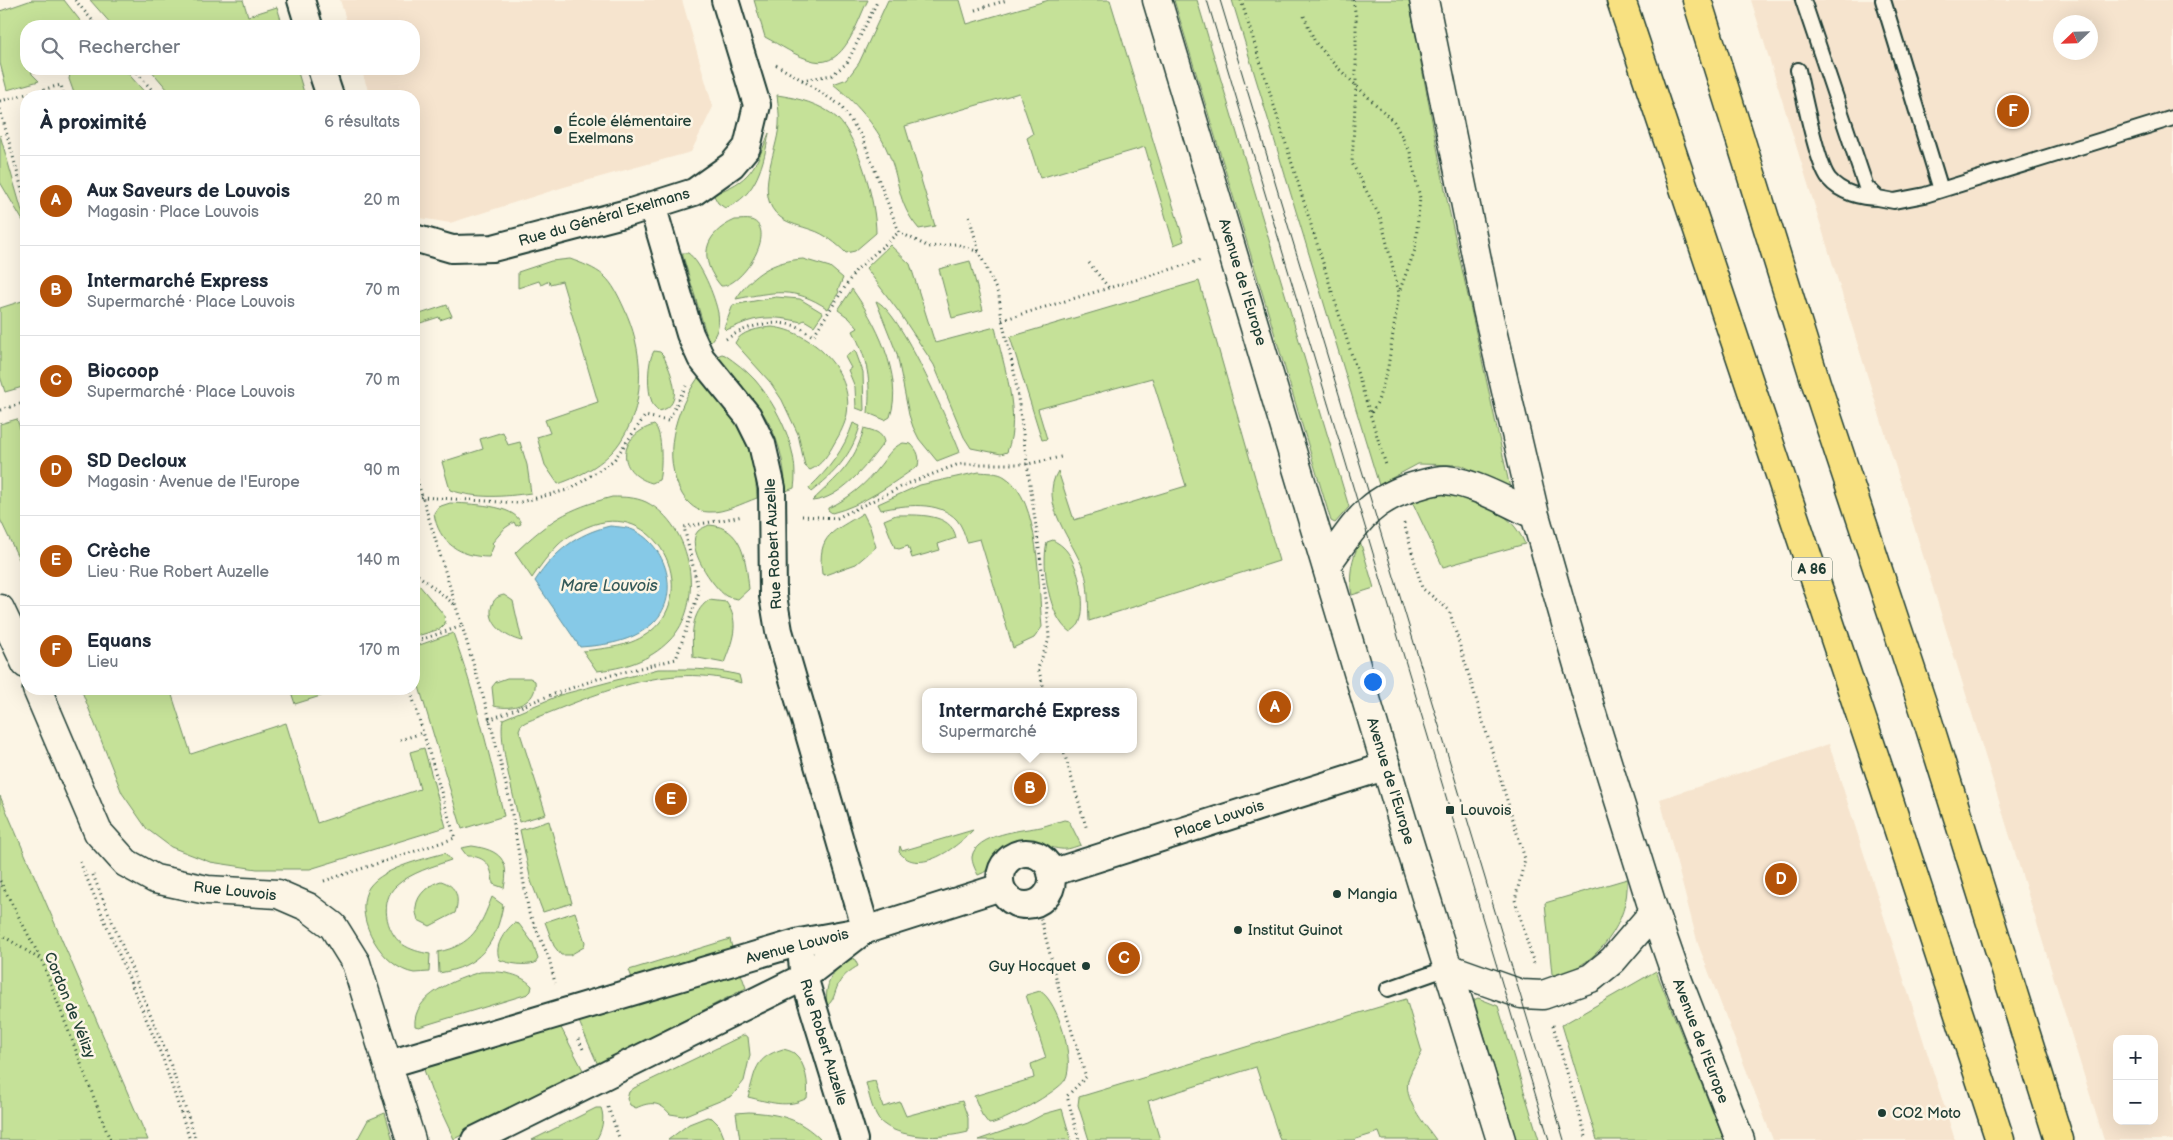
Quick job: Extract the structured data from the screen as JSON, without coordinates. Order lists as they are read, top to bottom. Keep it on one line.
{"streets":{"highway":["A 86"],"main road":["Avenue de l'Europe","Rue Louvois"],"street":["Rue du Général Exelmans","Rue Robert Auzelle","Place Louvois","Avenue Louvois"],"path":["Cordon de Vélizy"]},"crossings":[["Rue du Général Exelmans","Rue Robert Auzelle"],["Avenue de l'Europe","Place Louvois"],["Rue Robert Auzelle","Avenue Louvois"],["Rue Louvois","Avenue Louvois"]],"water":["Mare Louvois"],"places":{"other":["École élémentaire Exelmans","Mangia","Institut Guinot","Guy Hocquet","CO2 Moto"],"transit":["Louvois"]},"north":"bottom left","page":{"search":"Rechercher","heading":["À proximité","6 résultats"],"pins":["F","A","B","E","D","C"],"list":[{"mark":"A","name":"Aux Saveurs de Louvois","note":"Magasin · Place Louvois","value":"20 m"},{"mark":"B","name":"Intermarché Express","note":"Supermarché · Place Louvois","value":"70 m"},{"mark":"C","name":"Biocoop","note":"Supermarché · Place Louvois","value":"70 m"},{"mark":"D","name":"SD Decloux","note":"Magasin · Avenue de l'Europe","value":"90 m"},{"mark":"E","name":"Crèche","note":"Lieu · Rue Robert Auzelle","value":"140 m"},{"mark":"F","name":"Equans","note":"Lieu","value":"170 m"}],"popup":["Intermarché Express","Supermarché"],"map_buttons":["+","−"]}}
